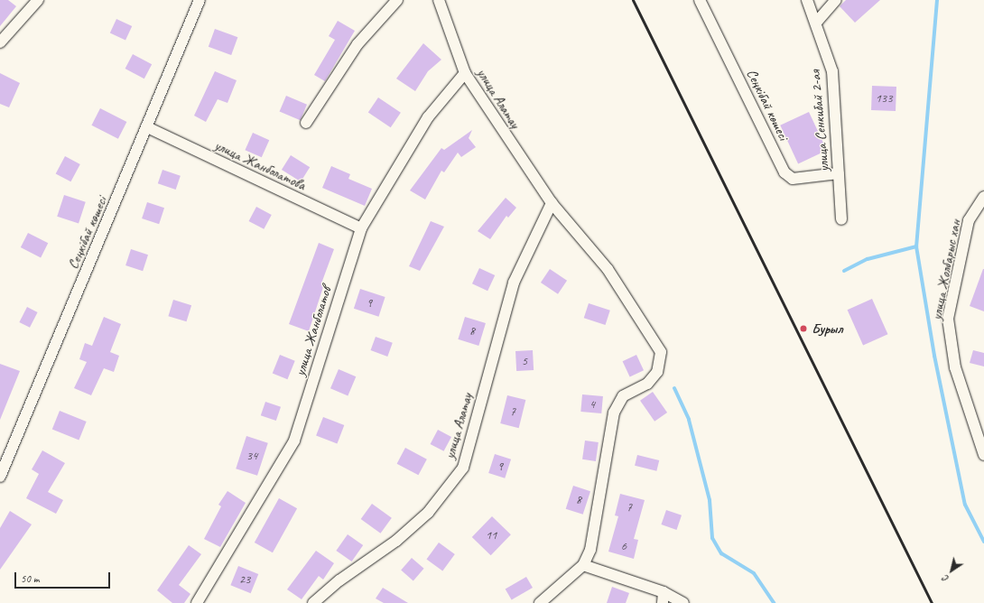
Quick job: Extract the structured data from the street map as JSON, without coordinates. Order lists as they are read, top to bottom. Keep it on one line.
{"streets":{"street":["улица Алатау","Сеңкібай көшесі","улица Сенкибай 2-ая","улица Жанболатова","улица Жолбарыс хан","улица Жанболатов"]},"crossings":[["улица Алатау","улица Жанболатов"],["Сеңкібай көшесі","улица Сенкибай 2-ая"],["Сеңкібай көшесі","улица Жанболатова"],["улица Жанболатова","улица Жанболатов"]],"places":["Бурыл"],"house_numbers":["133","9","8","5","4","7","34","9","8","7","11","6","23"],"scale_bar":"50 m","north":"bottom left"}
